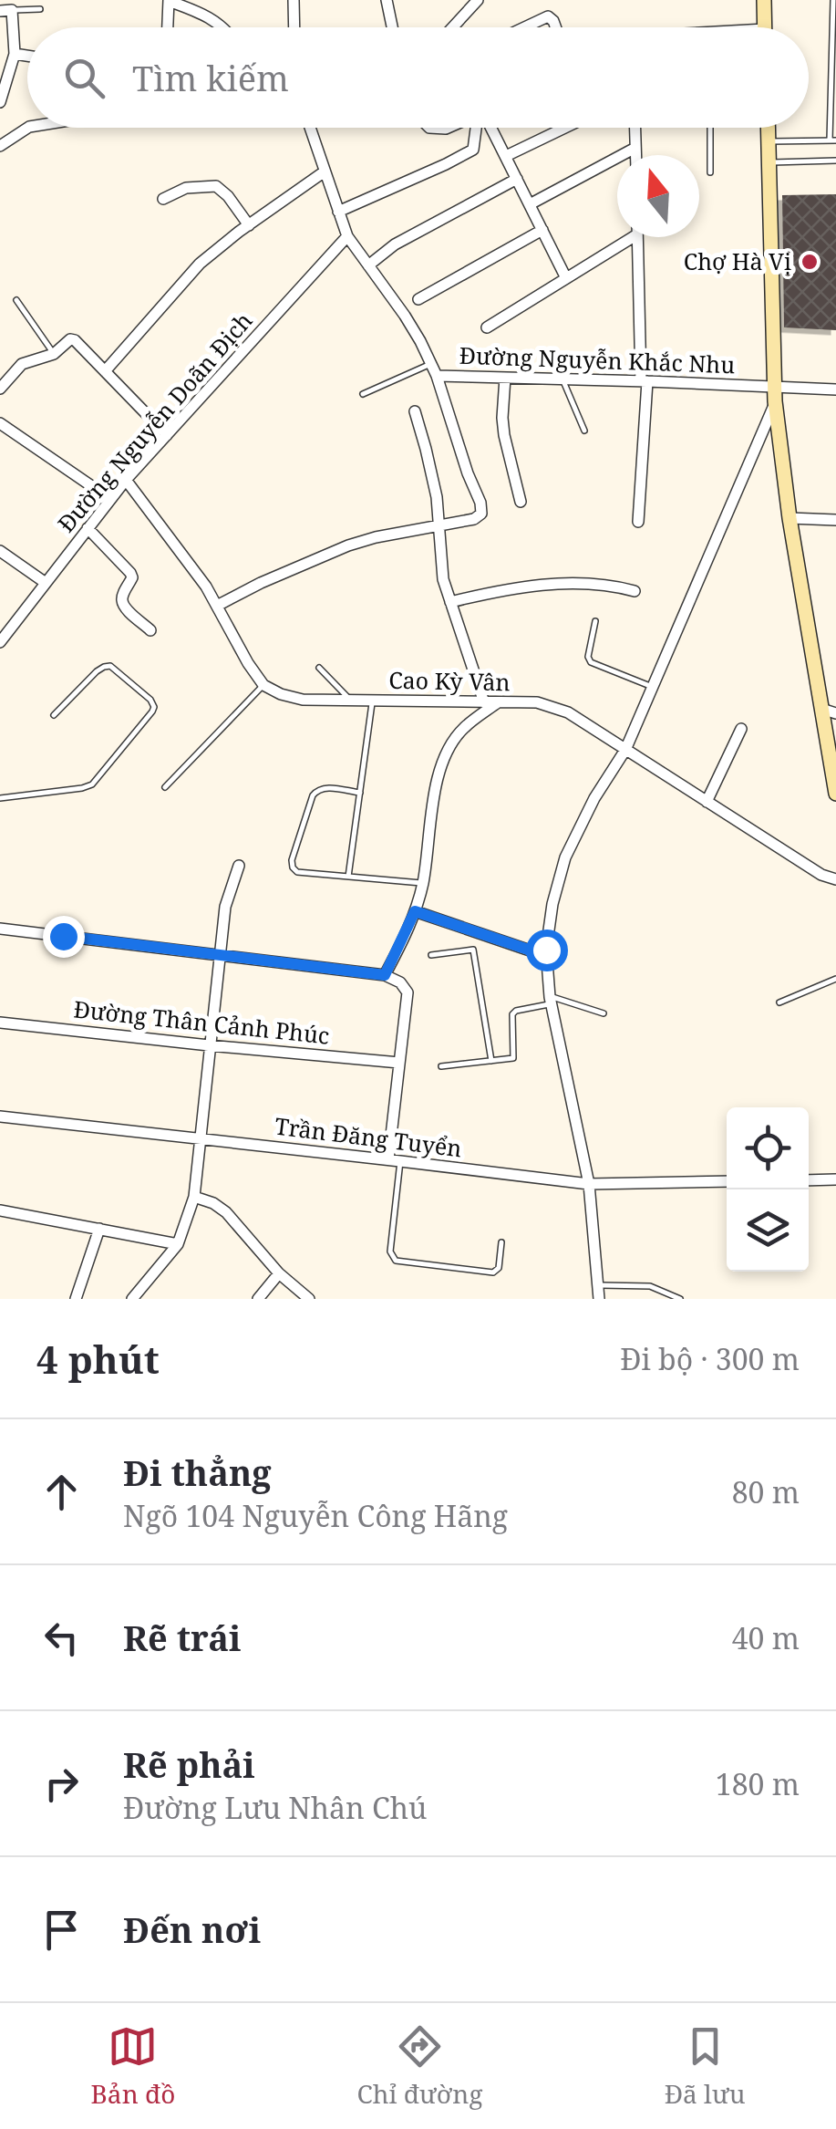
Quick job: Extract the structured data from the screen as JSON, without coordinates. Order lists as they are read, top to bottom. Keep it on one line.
{"streets":{"street":["Đường Nguyễn Khắc Nhu","Đường Nguyễn Doãn Địch","Cao Kỳ Vân","Đường Thân Cảnh Phúc","Trần Đăng Tuyển"]},"crossings":[["Đường Nguyễn Khắc Nhu","Đường Nguyễn Doãn Địch"]],"places":["Chợ Hà Vị"],"north":"top","page":{"search":"Tìm kiếm","heading":["4 phút","Đi bộ · 300 m"],"list":[["Đi thẳng","Ngõ 104 Nguyễn Công Hãng","80 m"],["Rẽ trái","40 m"],["Rẽ phải","Đường Lưu Nhân Chú","180 m"],"Đến nơi"],"nav":["Bản đồ","Chỉ đường","Đã lưu"]}}
